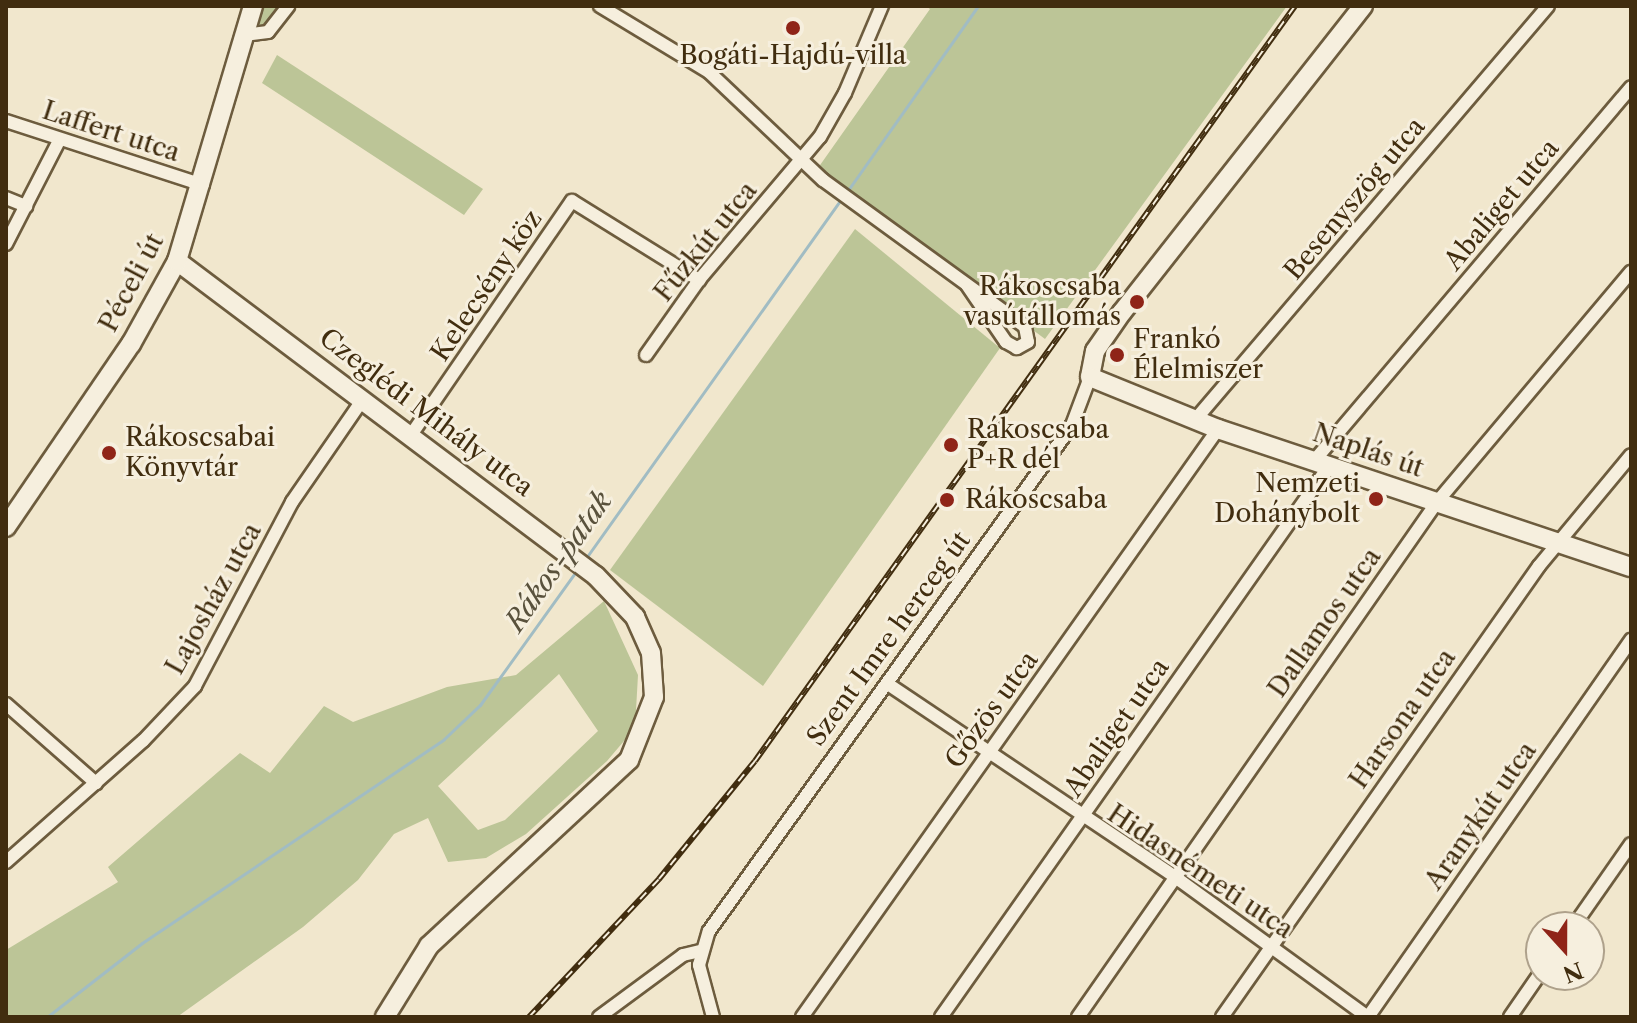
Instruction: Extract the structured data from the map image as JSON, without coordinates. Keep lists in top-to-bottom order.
{
  "streets": {
    "main road": [
      "Péceli út",
      "Czeglédi Mihály utca",
      "Naplás út",
      "Szent Imre herceg út"
    ],
    "street": [
      "Laffert utca",
      "Besenyszög utca",
      "Abaliget utca",
      "Fűzkút utca",
      "Kelecsény köz",
      "Lajosház utca",
      "Dallamos utca",
      "Gőzös utca",
      "Harsona utca",
      "Aranykút utca",
      "Hidasnémeti utca"
    ]
  },
  "crossings": [
    ["Laffert utca", "Péceli út"],
    ["Besenyszög utca", "Naplás út"],
    ["Abaliget utca", "Naplás út"],
    ["Abaliget utca", "Hidasnémeti utca"],
    ["Fűzkút utca", "Kelecsény köz"],
    ["Péceli út", "Czeglédi Mihály utca"],
    ["Kelecsény köz", "Czeglédi Mihály utca"],
    ["Czeglédi Mihály utca", "Lajosház utca"],
    ["Naplás út", "Dallamos utca"],
    ["Naplás út", "Szent Imre herceg út"],
    ["Naplás út", "Gőzös utca"],
    ["Naplás út", "Harsona utca"],
    ["Dallamos utca", "Hidasnémeti utca"],
    ["Szent Imre herceg út", "Hidasnémeti utca"],
    ["Gőzös utca", "Hidasnémeti utca"],
    ["Harsona utca", "Hidasnémeti utca"],
    ["Aranykút utca", "Hidasnémeti utca"]
  ],
  "water": ["Rákos-patak"],
  "places": [
    "Bogáti-Hajdú-villa",
    "Rákoscsaba vasútállomás",
    "Frankó Élelmiszer",
    "Rákoscsaba P+R dél",
    "Rákoscsabai Könyvtár",
    "Nemzeti Dohánybolt",
    "Rákoscsaba"
  ],
  "north": "bottom"
}
